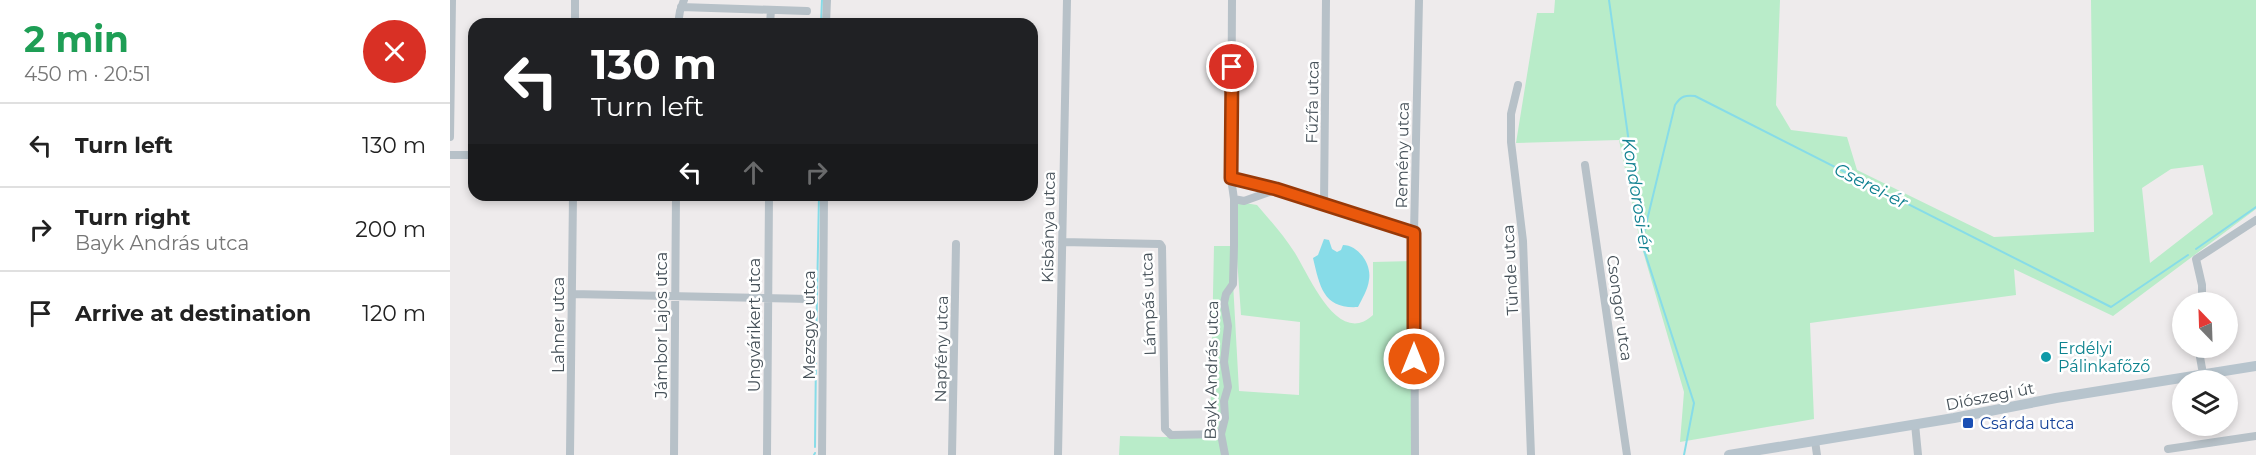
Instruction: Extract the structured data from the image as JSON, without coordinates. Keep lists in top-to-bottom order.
{
  "streets": {
    "main road": ["Diószegi út"],
    "street": [
      "Fűzfa utca",
      "Remény utca",
      "Kisbánya utca",
      "Tünde utca",
      "Lámpás utca",
      "Csongor utca",
      "Lahner utca",
      "Jámbor Lajos utca",
      "Ungvárikert utca",
      "Mezsgye utca",
      "Napfény utca",
      "Bayk András utca"
    ]
  },
  "crossings": [
    ["Kisbánya utca", "Lámpás utca"],
    ["Lámpás utca", "Bayk András utca"]
  ],
  "water": ["Cserei-ér", "Kondorosi-ér"],
  "places": {
    "other": ["Erdélyi Pálinkafőző"],
    "transit": ["Csárda utca"]
  },
  "north": "top left",
  "page": {
    "heading": ["2 min", "450 m · 20:51"],
    "turn": ["130 m", "Turn left"],
    "list": [
      {
        "name": "Turn left",
        "value": "130 m"
      },
      {
        "name": "Turn right",
        "note": "Bayk András utca",
        "value": "200 m"
      },
      {
        "name": "Arrive at destination",
        "value": "120 m"
      }
    ]
  }
}
